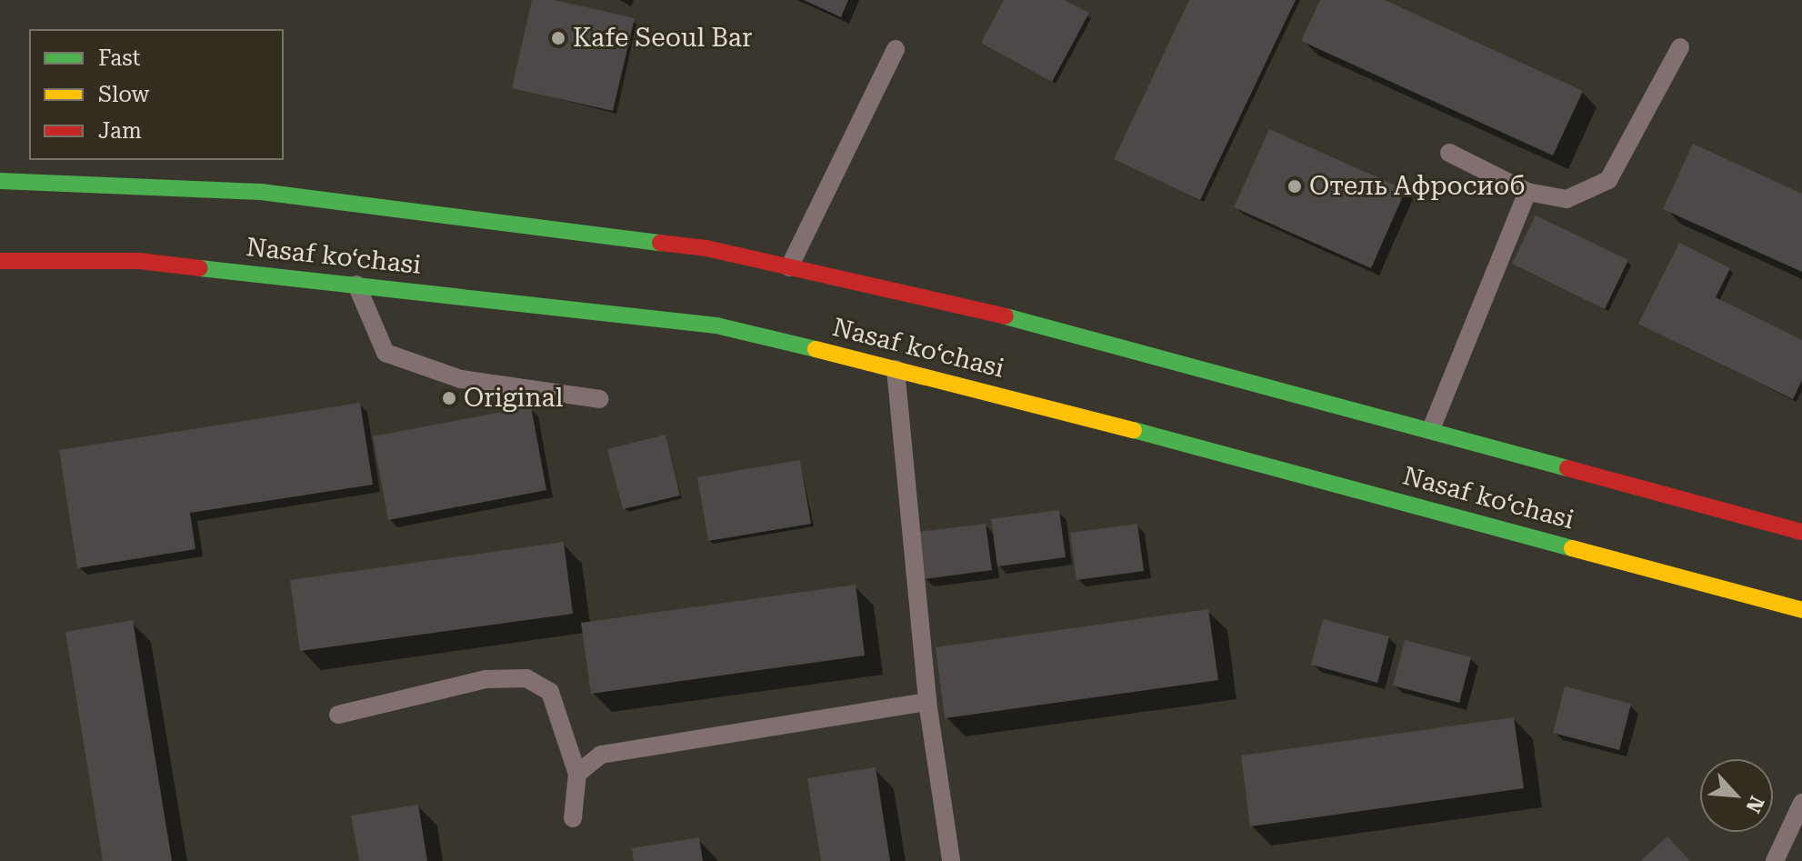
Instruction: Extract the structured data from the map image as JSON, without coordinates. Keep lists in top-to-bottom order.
{
  "streets": {
    "main road": ["Nasaf ko‘chasi"]
  },
  "places": ["Kafe Seoul Bar", "Отель Афросиоб", "Original"],
  "legend": ["Fast", "Slow", "Jam"],
  "north": "bottom right"
}
